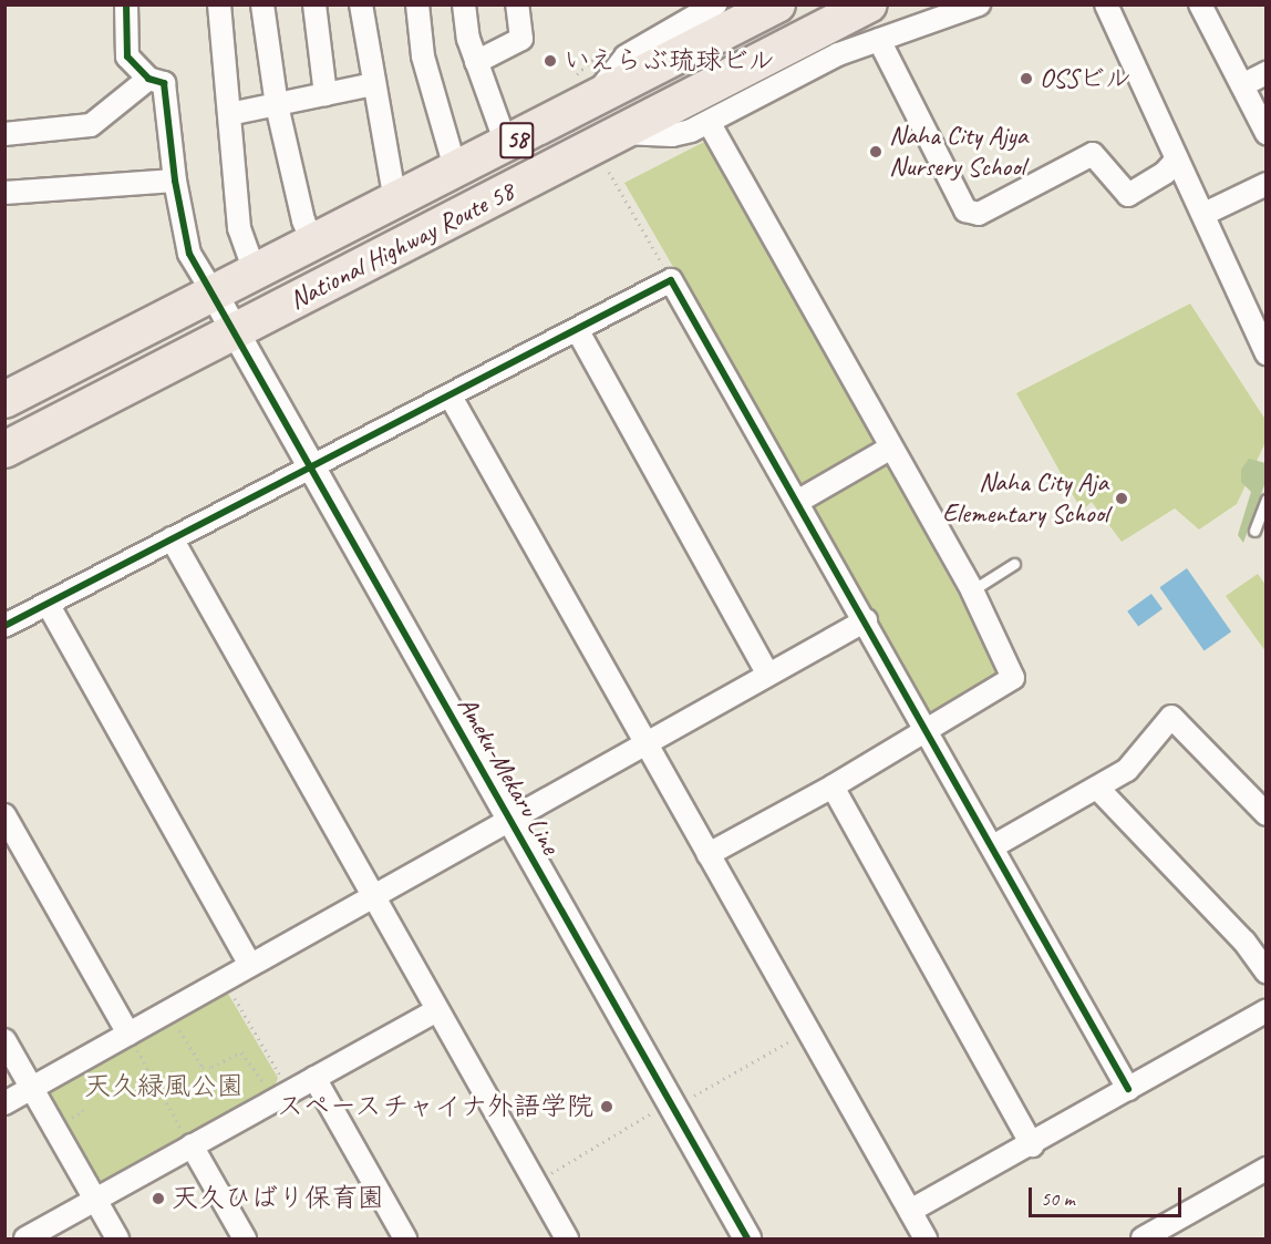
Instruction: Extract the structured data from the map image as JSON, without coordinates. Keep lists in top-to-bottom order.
{
  "streets": {
    "highway": ["58", "National Highway Route 58"],
    "street": ["Ameku-Mekaru Line"]
  },
  "crossings": [
    ["58", "National Highway Route 58"],
    ["National Highway Route 58", "Ameku-Mekaru Line"]
  ],
  "parks": ["天久緑風公園"],
  "places": [
    "いえらぶ琉球ビル",
    "OSSビル",
    "Naha City Ajya Nursery School",
    "Naha City Aja Elementary School",
    "スペースチャイナ外語学院",
    "天久ひばり保育園"
  ],
  "scale_bar": "50 m"
}
